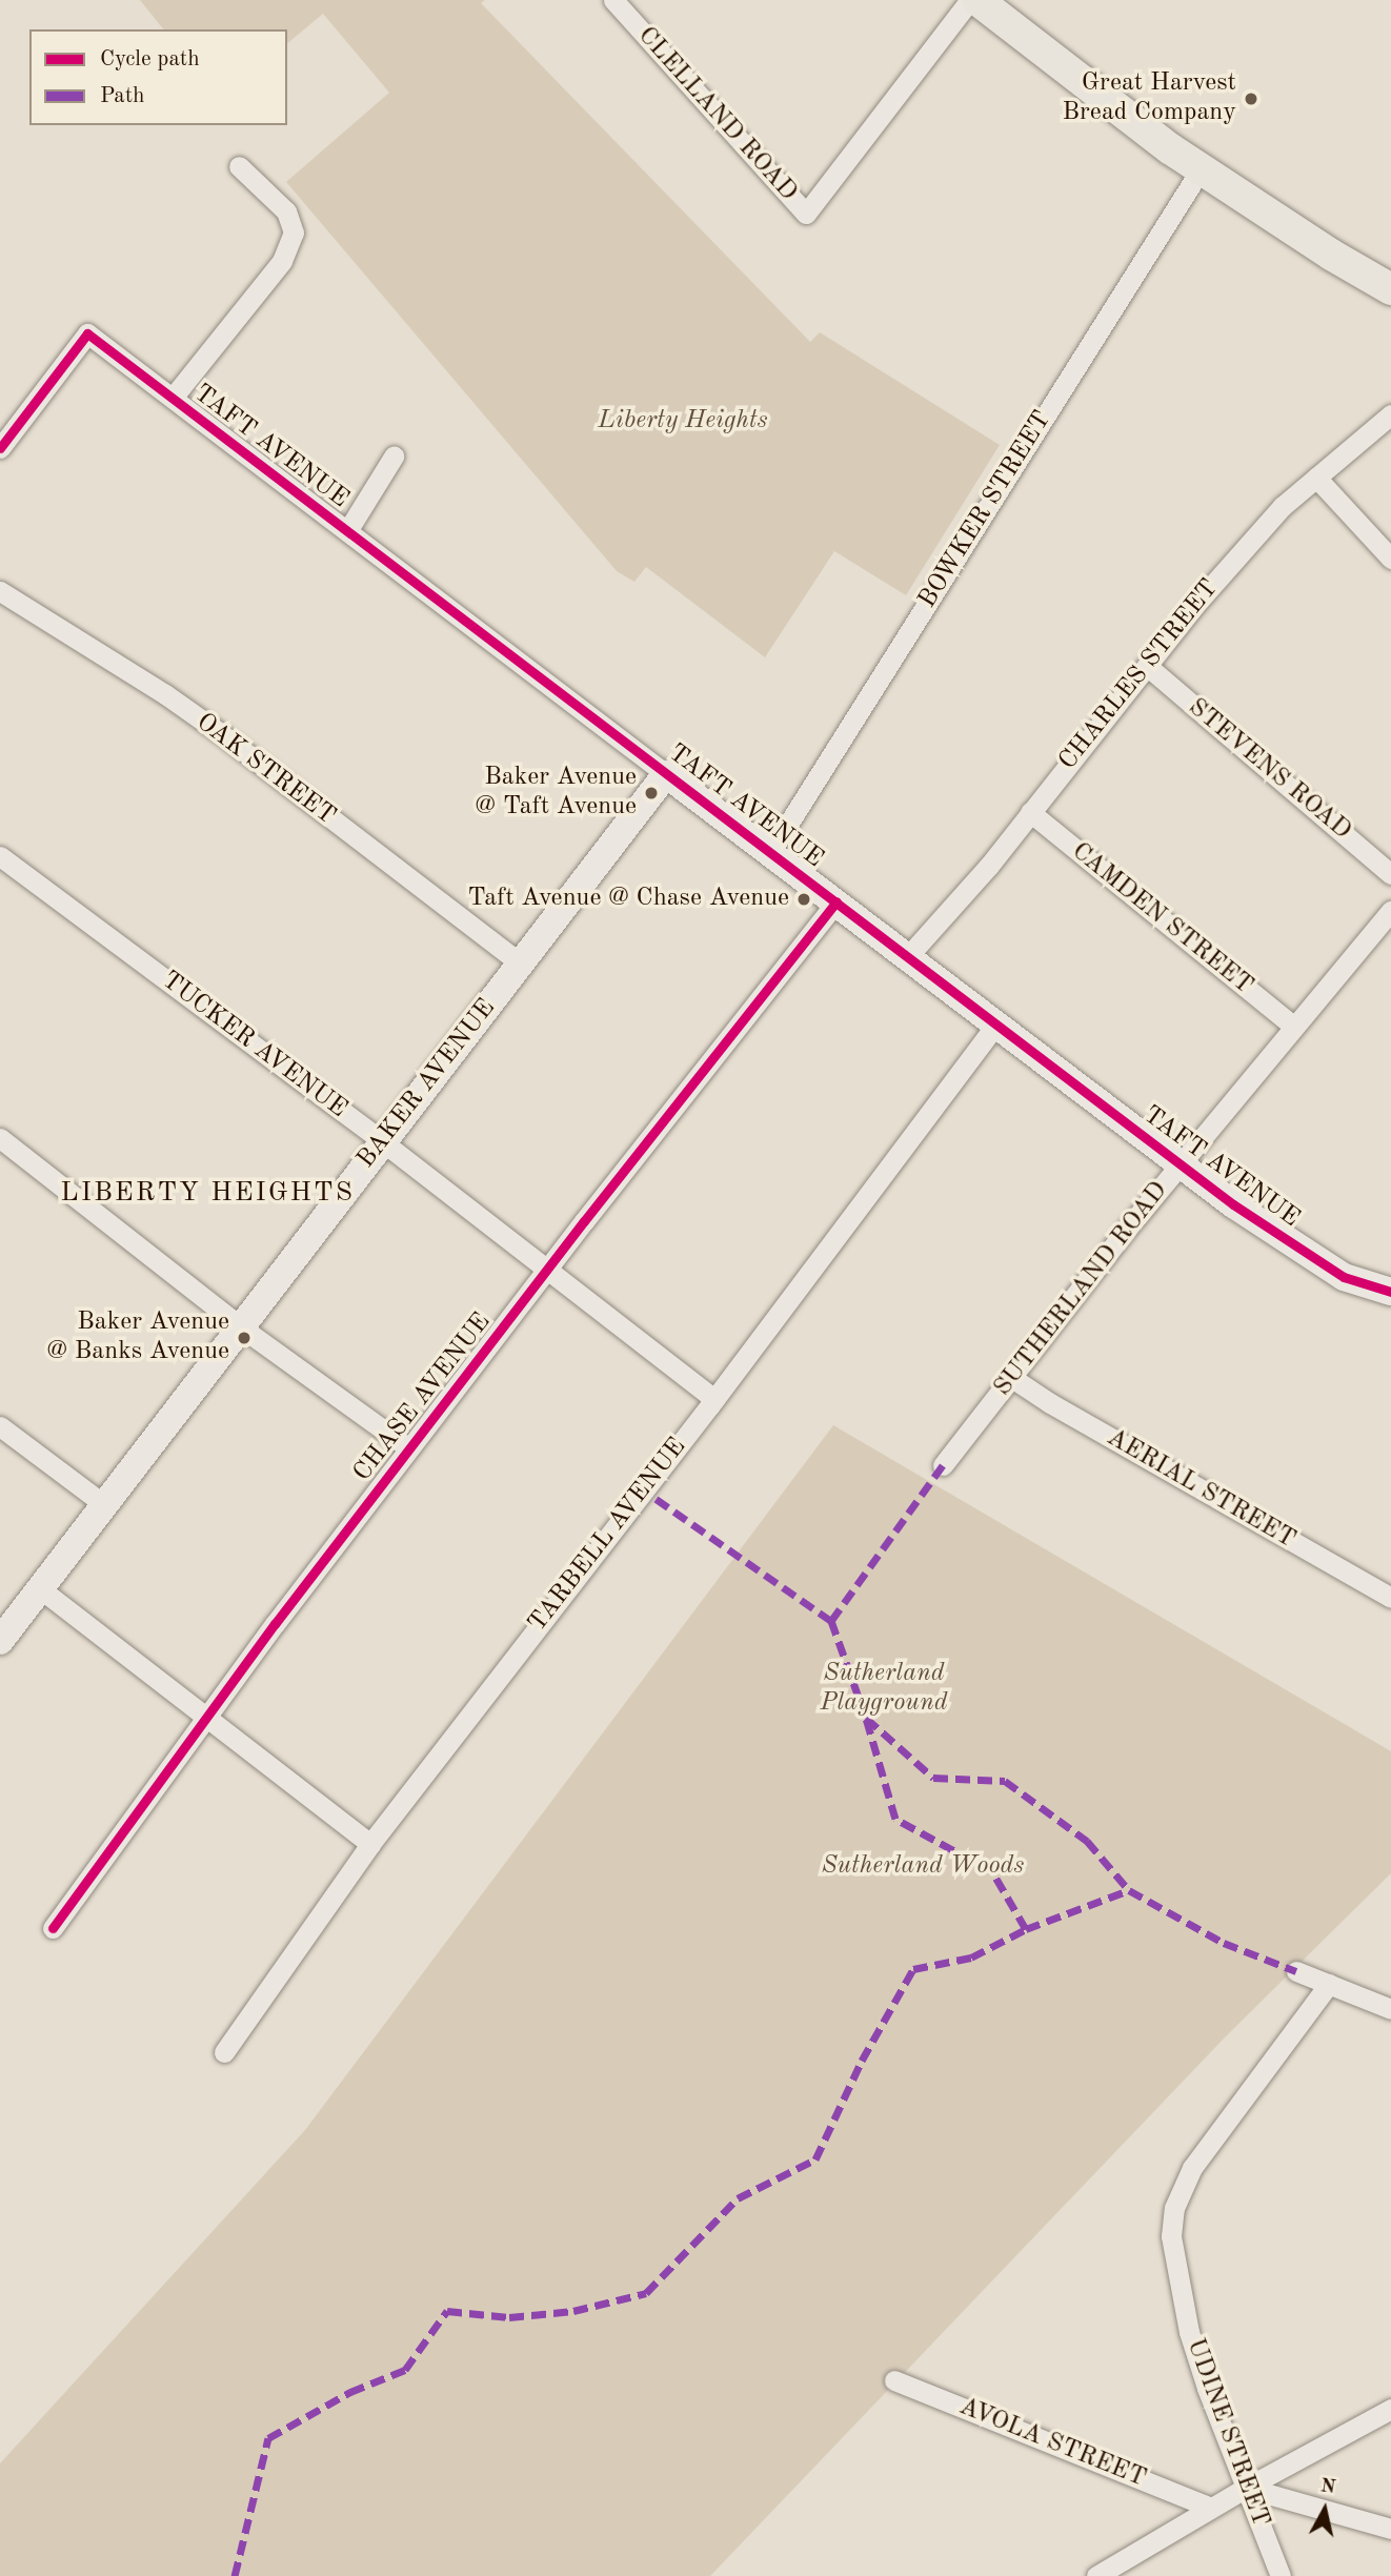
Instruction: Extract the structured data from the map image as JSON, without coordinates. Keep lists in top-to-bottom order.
{
  "streets": {
    "street": [
      "CLELLAND ROAD",
      "TAFT AVENUE",
      "BOWKER STREET",
      "CHARLES STREET",
      "OAK STREET",
      "STEVENS ROAD",
      "CAMDEN STREET",
      "TUCKER AVENUE",
      "BAKER AVENUE",
      "SUTHERLAND ROAD",
      "CHASE AVENUE",
      "AERIAL STREET",
      "TARBELL AVENUE",
      "UDINE STREET",
      "AVOLA STREET"
    ]
  },
  "crossings": [
    ["TAFT AVENUE", "BOWKER STREET"],
    ["TAFT AVENUE", "CHARLES STREET"],
    ["TAFT AVENUE", "BAKER AVENUE"],
    ["TAFT AVENUE", "SUTHERLAND ROAD"],
    ["TAFT AVENUE", "CHASE AVENUE"],
    ["TAFT AVENUE", "TARBELL AVENUE"],
    ["CHARLES STREET", "STEVENS ROAD"],
    ["CHARLES STREET", "CAMDEN STREET"],
    ["OAK STREET", "BAKER AVENUE"],
    ["CAMDEN STREET", "SUTHERLAND ROAD"],
    ["TUCKER AVENUE", "BAKER AVENUE"],
    ["TUCKER AVENUE", "CHASE AVENUE"],
    ["TUCKER AVENUE", "TARBELL AVENUE"],
    ["SUTHERLAND ROAD", "AERIAL STREET"]
  ],
  "districts": ["LIBERTY HEIGHTS"],
  "parks": ["Liberty Heights", "Sutherland Playground", "Sutherland Woods"],
  "places": [
    "Great Harvest Bread Company",
    "Baker Avenue @ Taft Avenue",
    "Taft Avenue @ Chase Avenue",
    "Baker Avenue @ Banks Avenue"
  ],
  "legend": ["Cycle path", "Path"],
  "north": "top"
}
